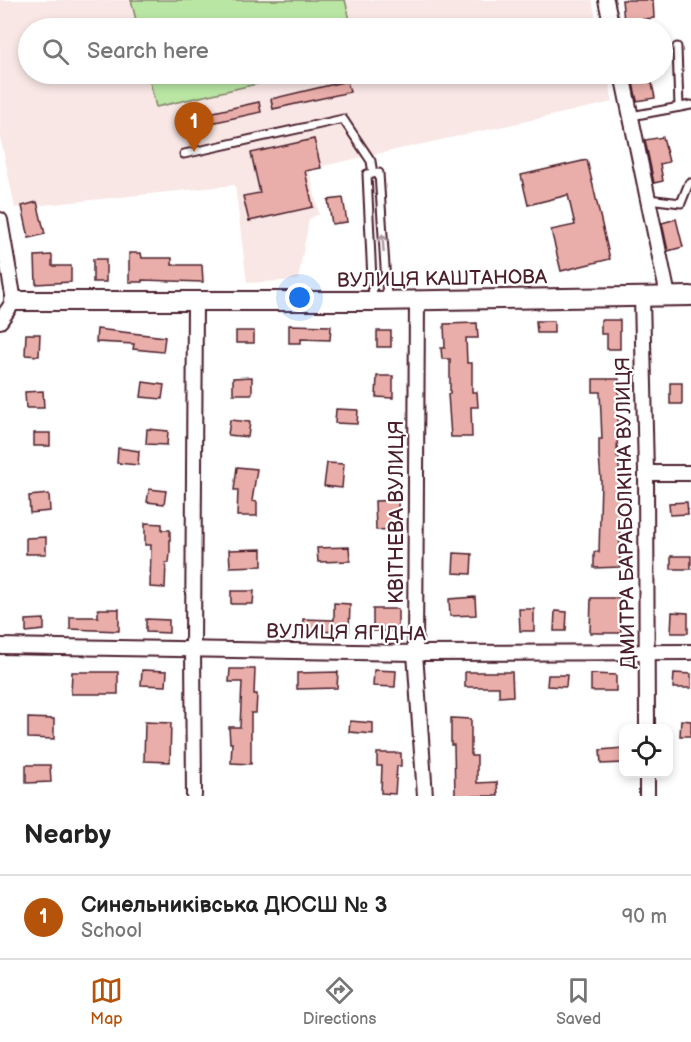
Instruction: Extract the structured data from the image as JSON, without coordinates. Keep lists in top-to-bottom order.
{
  "streets": {
    "street": [
      "ВУЛИЦЯ КАШТАНОВА",
      "КВІТНЕВА ВУЛИЦЯ",
      "ДМИТРА БАРАБОЛКІНА ВУЛИЦЯ",
      "ВУЛИЦЯ ЯГІДНА"
    ]
  },
  "crossings": [
    ["ВУЛИЦЯ КАШТАНОВА", "КВІТНЕВА ВУЛИЦЯ"],
    ["ВУЛИЦЯ КАШТАНОВА", "ДМИТРА БАРАБОЛКІНА ВУЛИЦЯ"],
    ["КВІТНЕВА ВУЛИЦЯ", "ВУЛИЦЯ ЯГІДНА"],
    ["ДМИТРА БАРАБОЛКІНА ВУЛИЦЯ", "ВУЛИЦЯ ЯГІДНА"]
  ],
  "page": {
    "search": "Search here",
    "pins": "1",
    "heading": "Nearby",
    "list": [
      {
        "mark": "1",
        "name": "Синельниківська ДЮСШ № 3",
        "note": "School",
        "value": "90 m"
      }
    ],
    "nav": ["Map", "Directions", "Saved"]
  }
}
